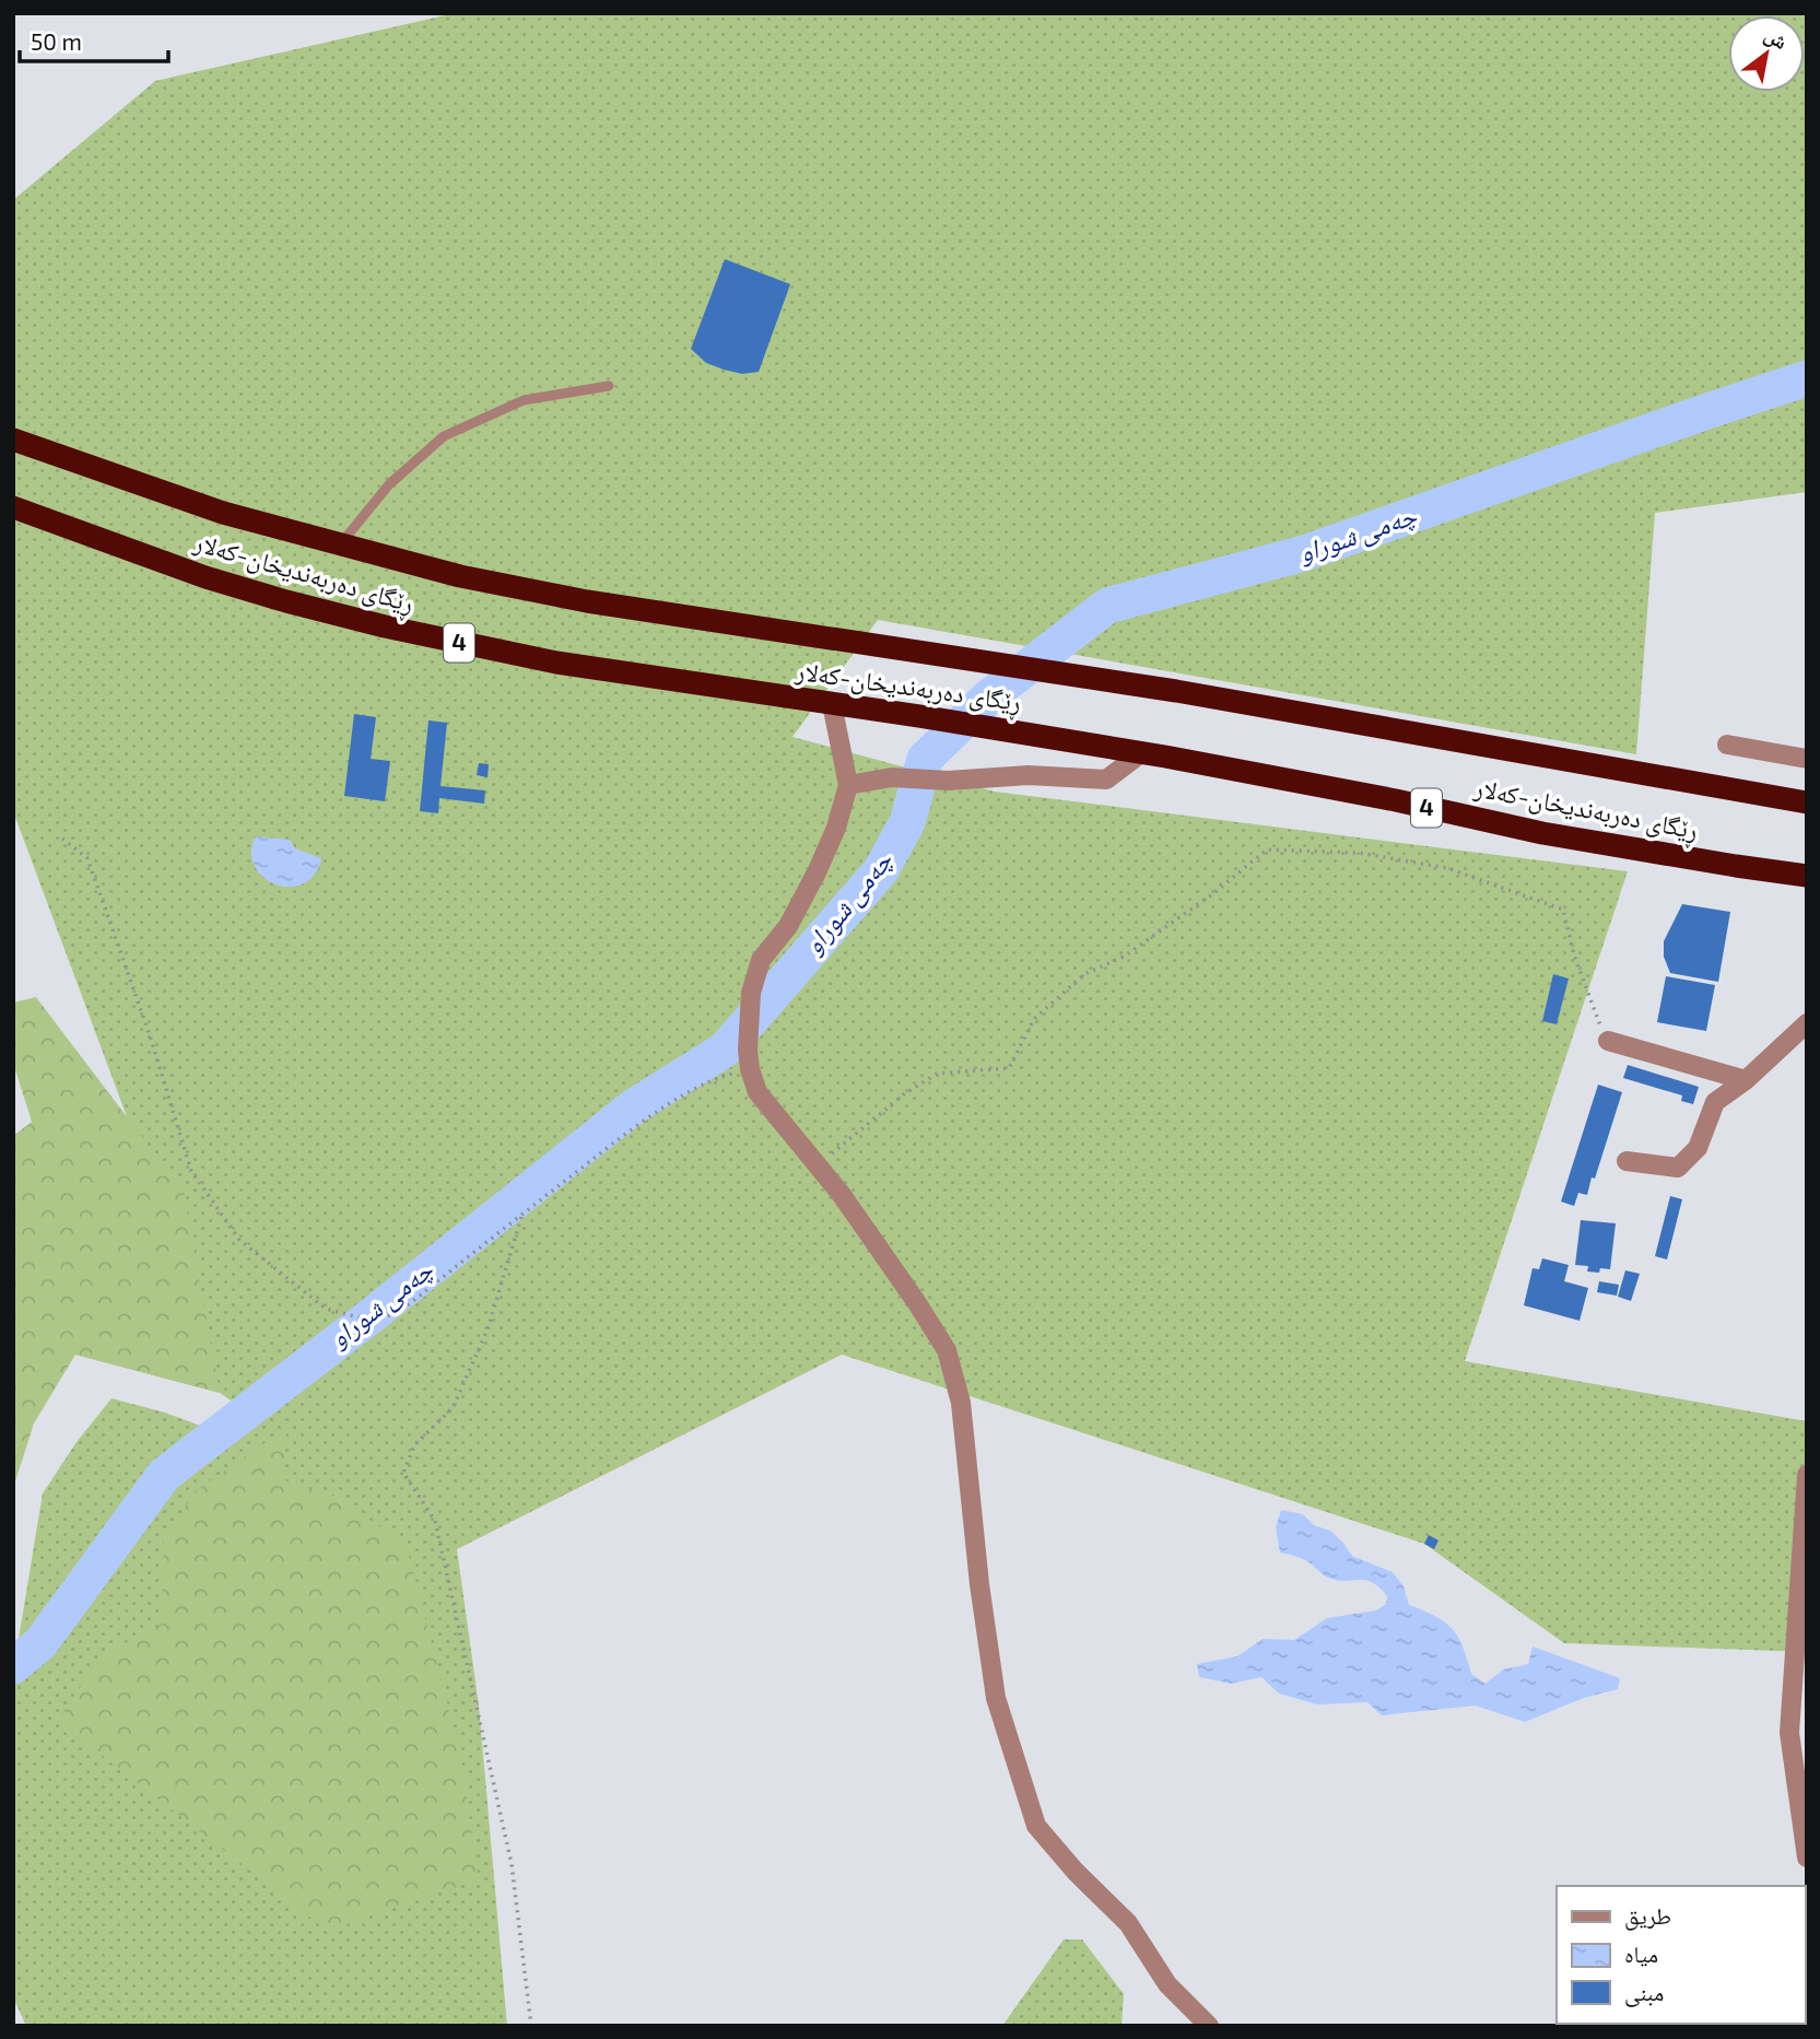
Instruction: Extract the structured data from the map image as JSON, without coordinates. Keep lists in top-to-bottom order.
{
  "streets": {
    "highway": ["ڕێگای دەربەندیخان-کەلار", "4"]
  },
  "water": ["چەمی شوراو"],
  "legend": ["طريق", "مياه", "مبنى"],
  "scale_bar": "50 m",
  "north": "top right"
}
